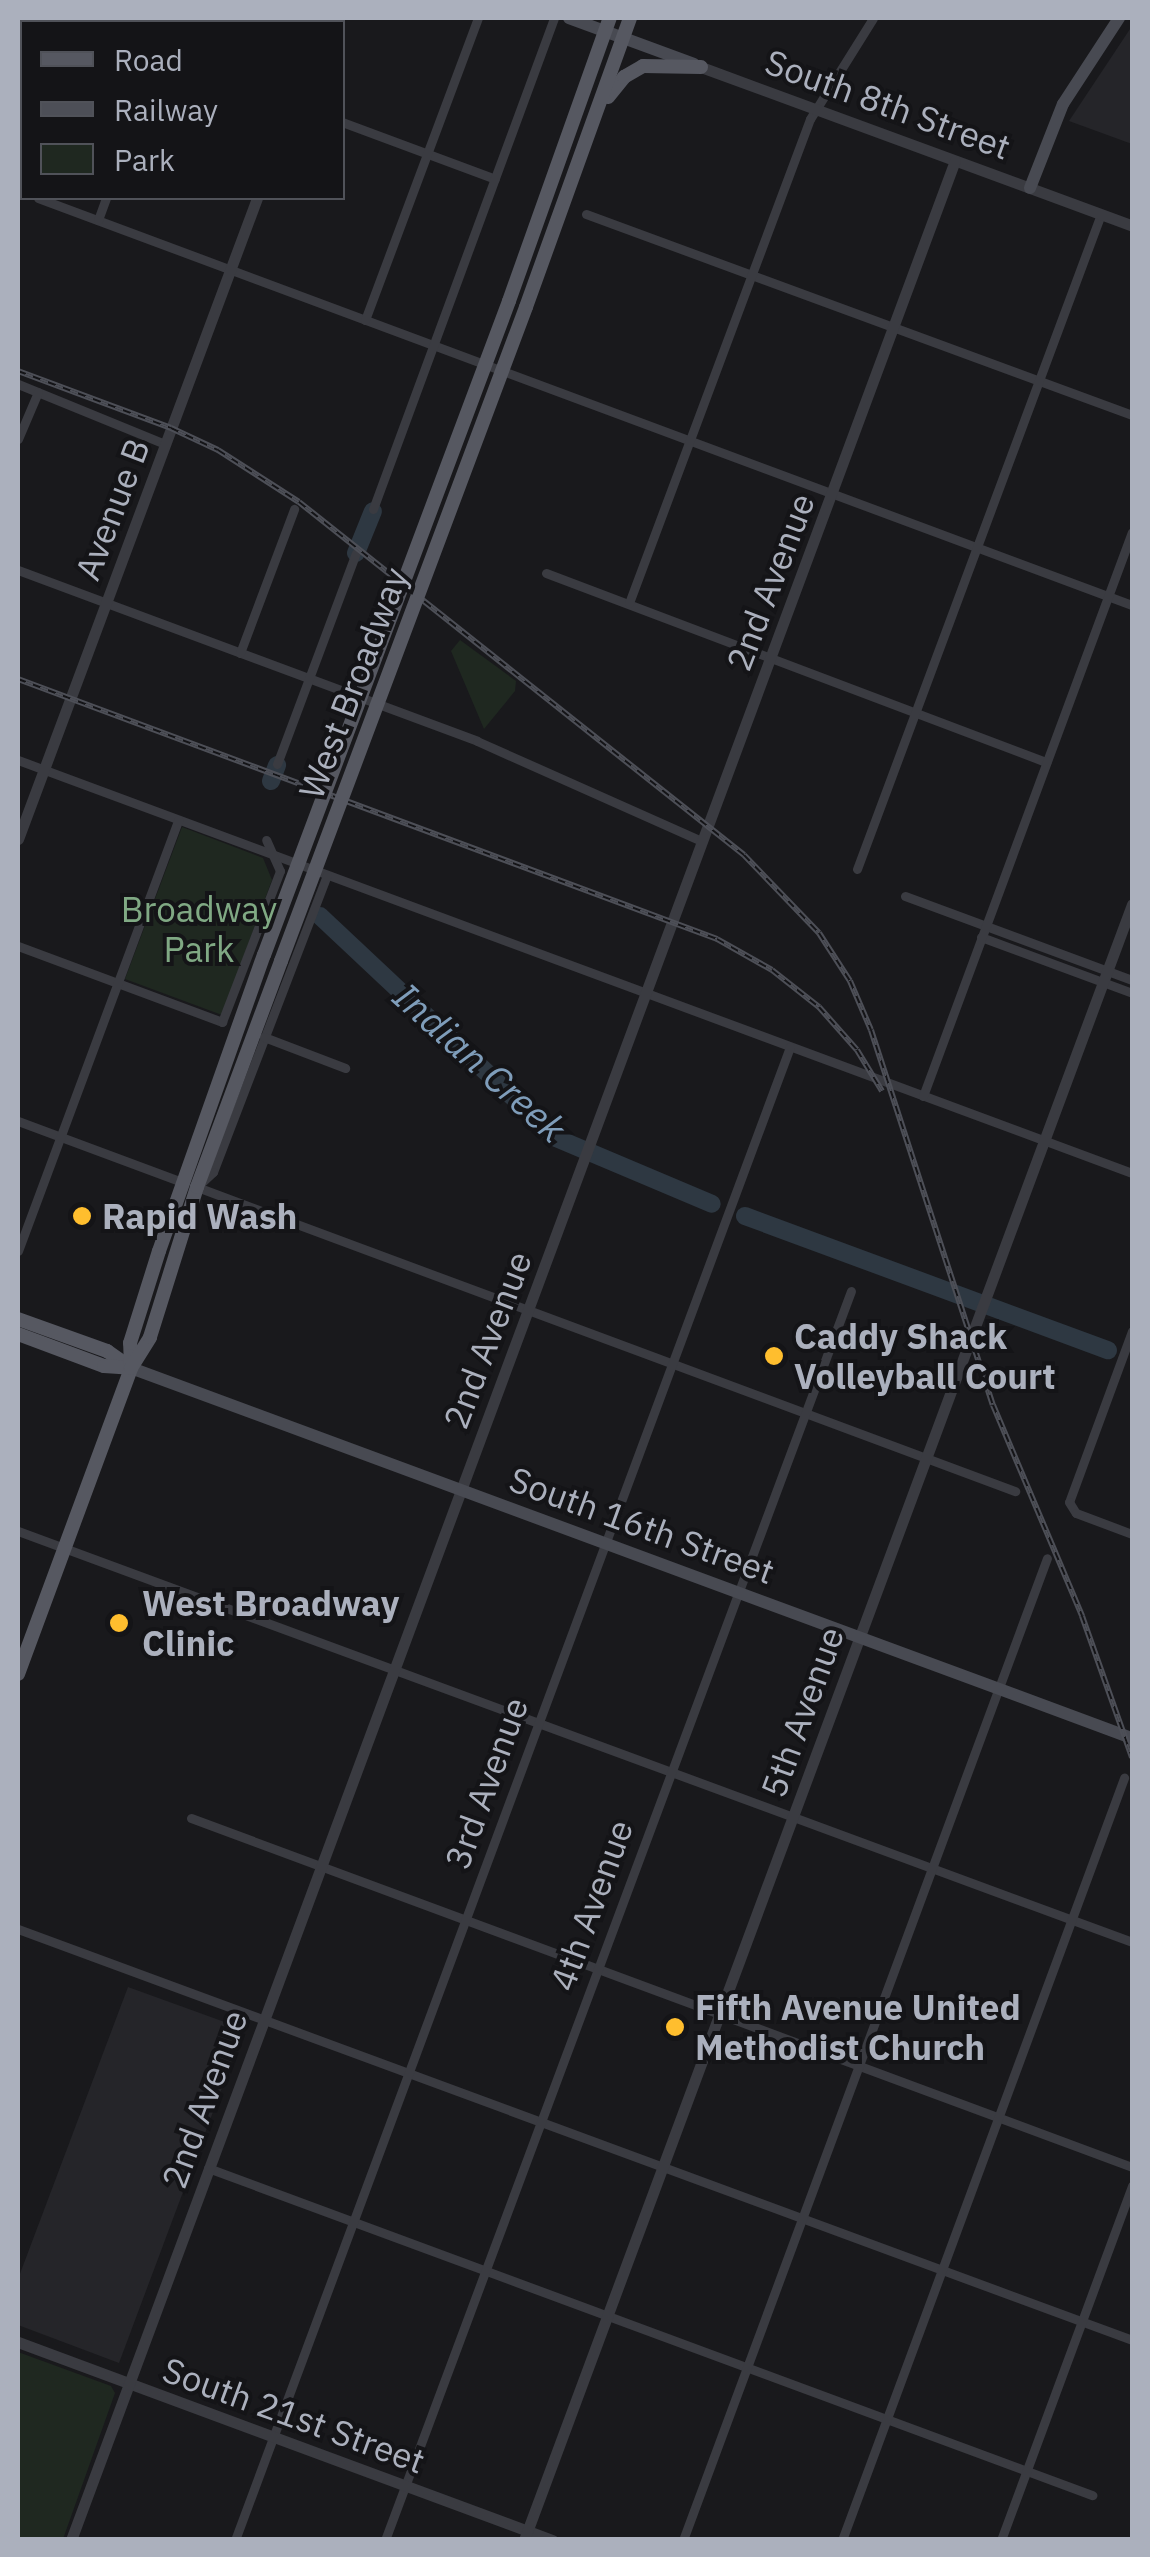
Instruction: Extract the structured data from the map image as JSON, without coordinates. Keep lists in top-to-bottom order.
{
  "streets": {
    "main road": ["South 8th Street", "West Broadway", "South 16th Street"],
    "street": [
      "Avenue B",
      "2nd Avenue",
      "5th Avenue",
      "3rd Avenue",
      "4th Avenue",
      "South 21st Street"
    ]
  },
  "crossings": [
    ["South 8th Street", "2nd Avenue"],
    ["South 8th Street", "West Broadway"],
    ["2nd Avenue", "South 16th Street"],
    ["2nd Avenue", "South 21st Street"],
    ["West Broadway", "South 16th Street"],
    ["South 16th Street", "5th Avenue"],
    ["South 16th Street", "3rd Avenue"],
    ["South 16th Street", "4th Avenue"],
    ["5th Avenue", "South 21st Street"],
    ["3rd Avenue", "South 21st Street"],
    ["4th Avenue", "South 21st Street"]
  ],
  "water": ["Indian Creek"],
  "parks": ["Broadway Park"],
  "places": [
    "Rapid Wash",
    "Caddy Shack Volleyball Court",
    "West Broadway Clinic",
    "Fifth Avenue United Methodist Church"
  ],
  "legend": ["Road", "Railway", "Park"]
}
